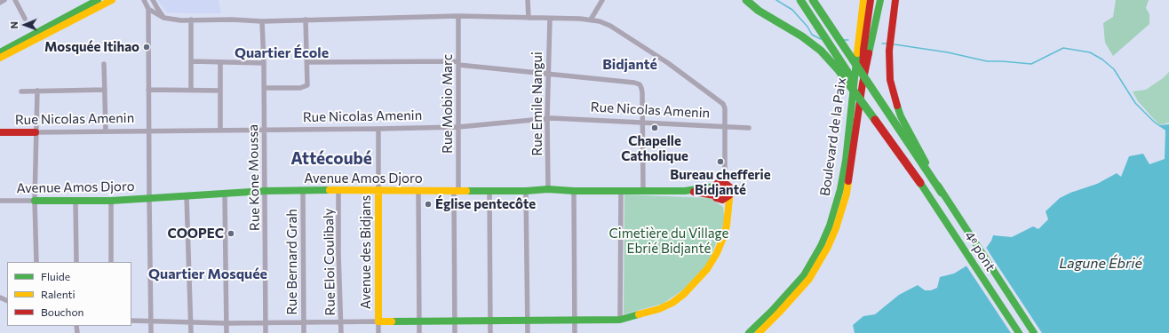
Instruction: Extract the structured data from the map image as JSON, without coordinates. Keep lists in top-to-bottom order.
{
  "streets": {
    "main road": [
      "Rue Nicolas Amenin",
      "Boulevard de la Paix",
      "Avenue Amos Djoro",
      "4ᵉ pont",
      "Avenue des Bidjans"
    ],
    "street": [
      "Rue Mobio Marc",
      "Rue Emile Nangui",
      "Rue Kone Moussa",
      "Rue Bernard Grah",
      "Rue Eloi Coulibaly"
    ]
  },
  "crossings": [
    ["Rue Mobio Marc", "Rue Nicolas Amenin"],
    ["Rue Mobio Marc", "Avenue Amos Djoro"],
    ["Rue Emile Nangui", "Rue Nicolas Amenin"],
    ["Rue Emile Nangui", "Avenue Amos Djoro"],
    ["Rue Nicolas Amenin", "Rue Kone Moussa"],
    ["Rue Nicolas Amenin", "Avenue des Bidjans"],
    ["Rue Kone Moussa", "Avenue Amos Djoro"],
    ["Avenue Amos Djoro", "Avenue des Bidjans"],
    ["Avenue Amos Djoro", "Rue Bernard Grah"],
    ["Avenue Amos Djoro", "Rue Eloi Coulibaly"]
  ],
  "districts": [
    "Quartier École",
    "Bidjanté",
    "Attécoubé",
    "Quartier Mosquée"
  ],
  "water": ["Lagune Ébrié"],
  "parks": ["Cimetière du Village Ebrié Bidjanté"],
  "places": [
    "Mosquée Itihao",
    "Chapelle Catholique",
    "Bureau chefferie Bidjanté",
    "Église pentecôte",
    "COOPEC"
  ],
  "legend": ["Fluide", "Ralenti", "Bouchon"],
  "north": "left"
}
